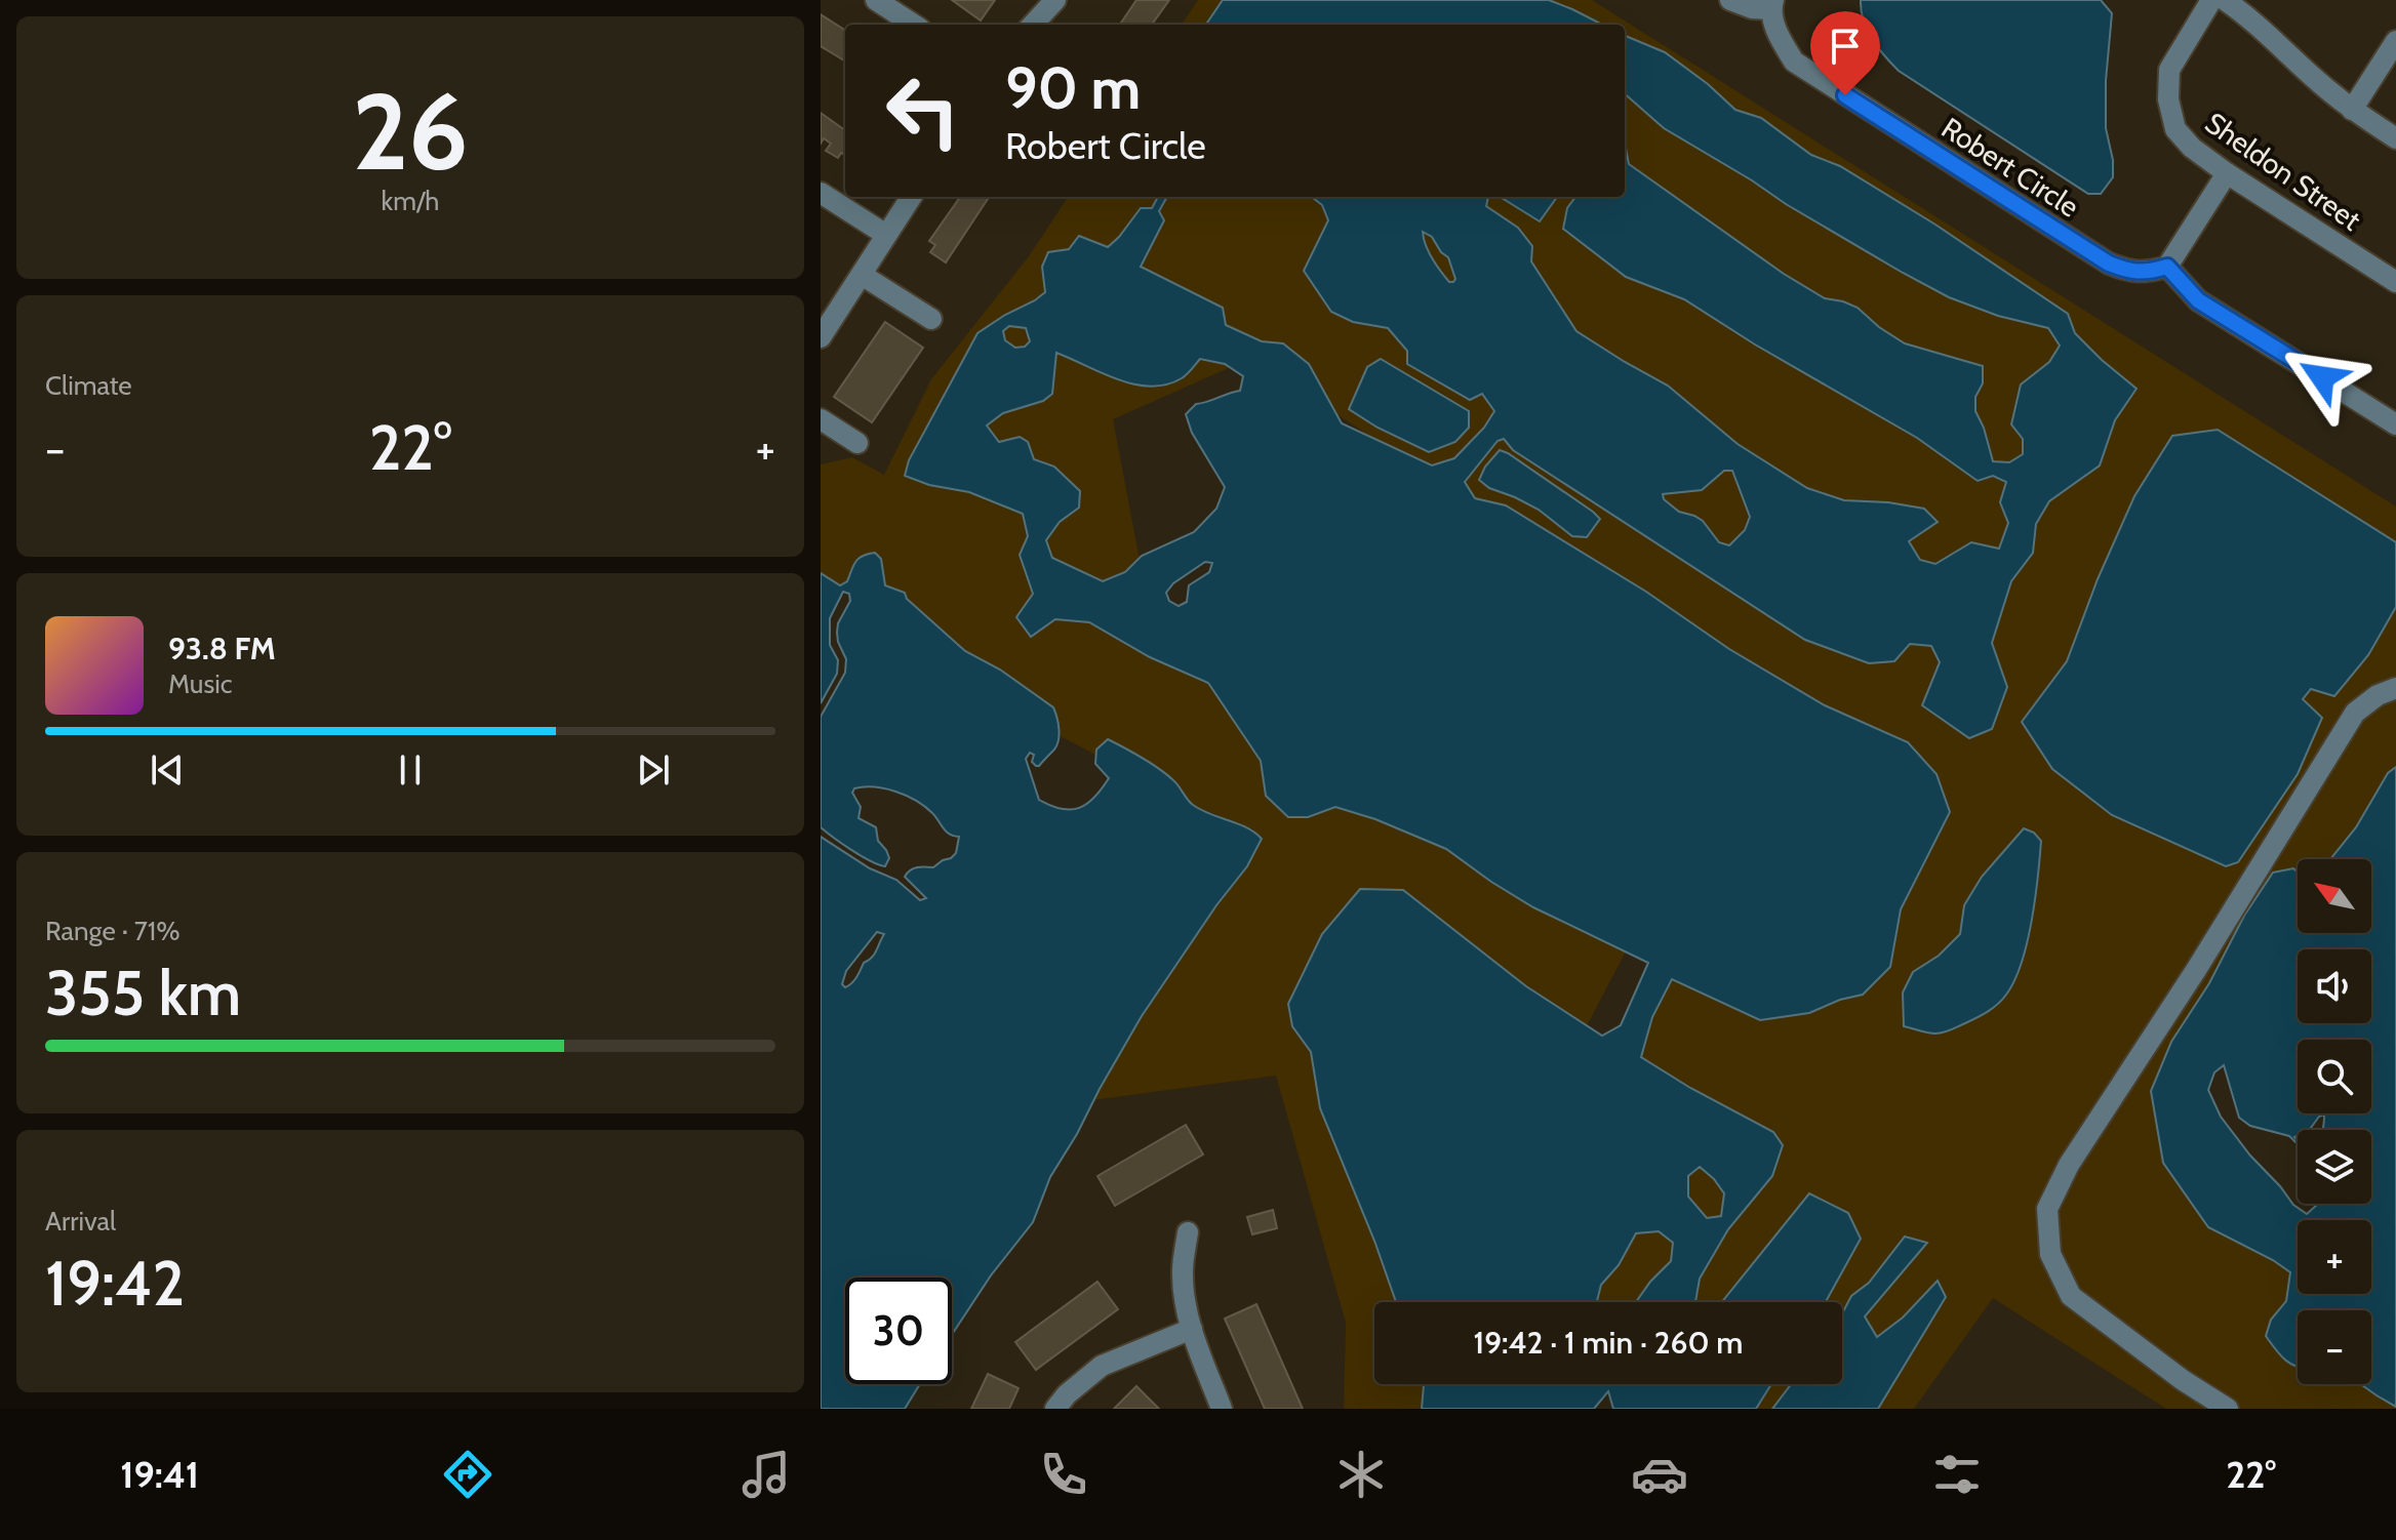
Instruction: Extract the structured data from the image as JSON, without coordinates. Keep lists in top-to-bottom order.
{
  "streets": {
    "street": ["Robert Circle", "Sheldon Street"]
  },
  "north": "top left",
  "page": {
    "tile": [
      ["26", "km/h"],
      "Climate",
      ["Range · 71%", "355 km"],
      ["Arrival", "19:42"]
    ],
    "turn": ["90 m", "Robert Circle"],
    "heat": ["−", "22°", "+"],
    "song": ["93.8 FM", "Music"],
    "map_buttons": ["+", "−"],
    "limit": "30",
    "trip": "19:42 · 1 min · 260 m",
    "tabs": ["19:41", "22°"]
  }
}
